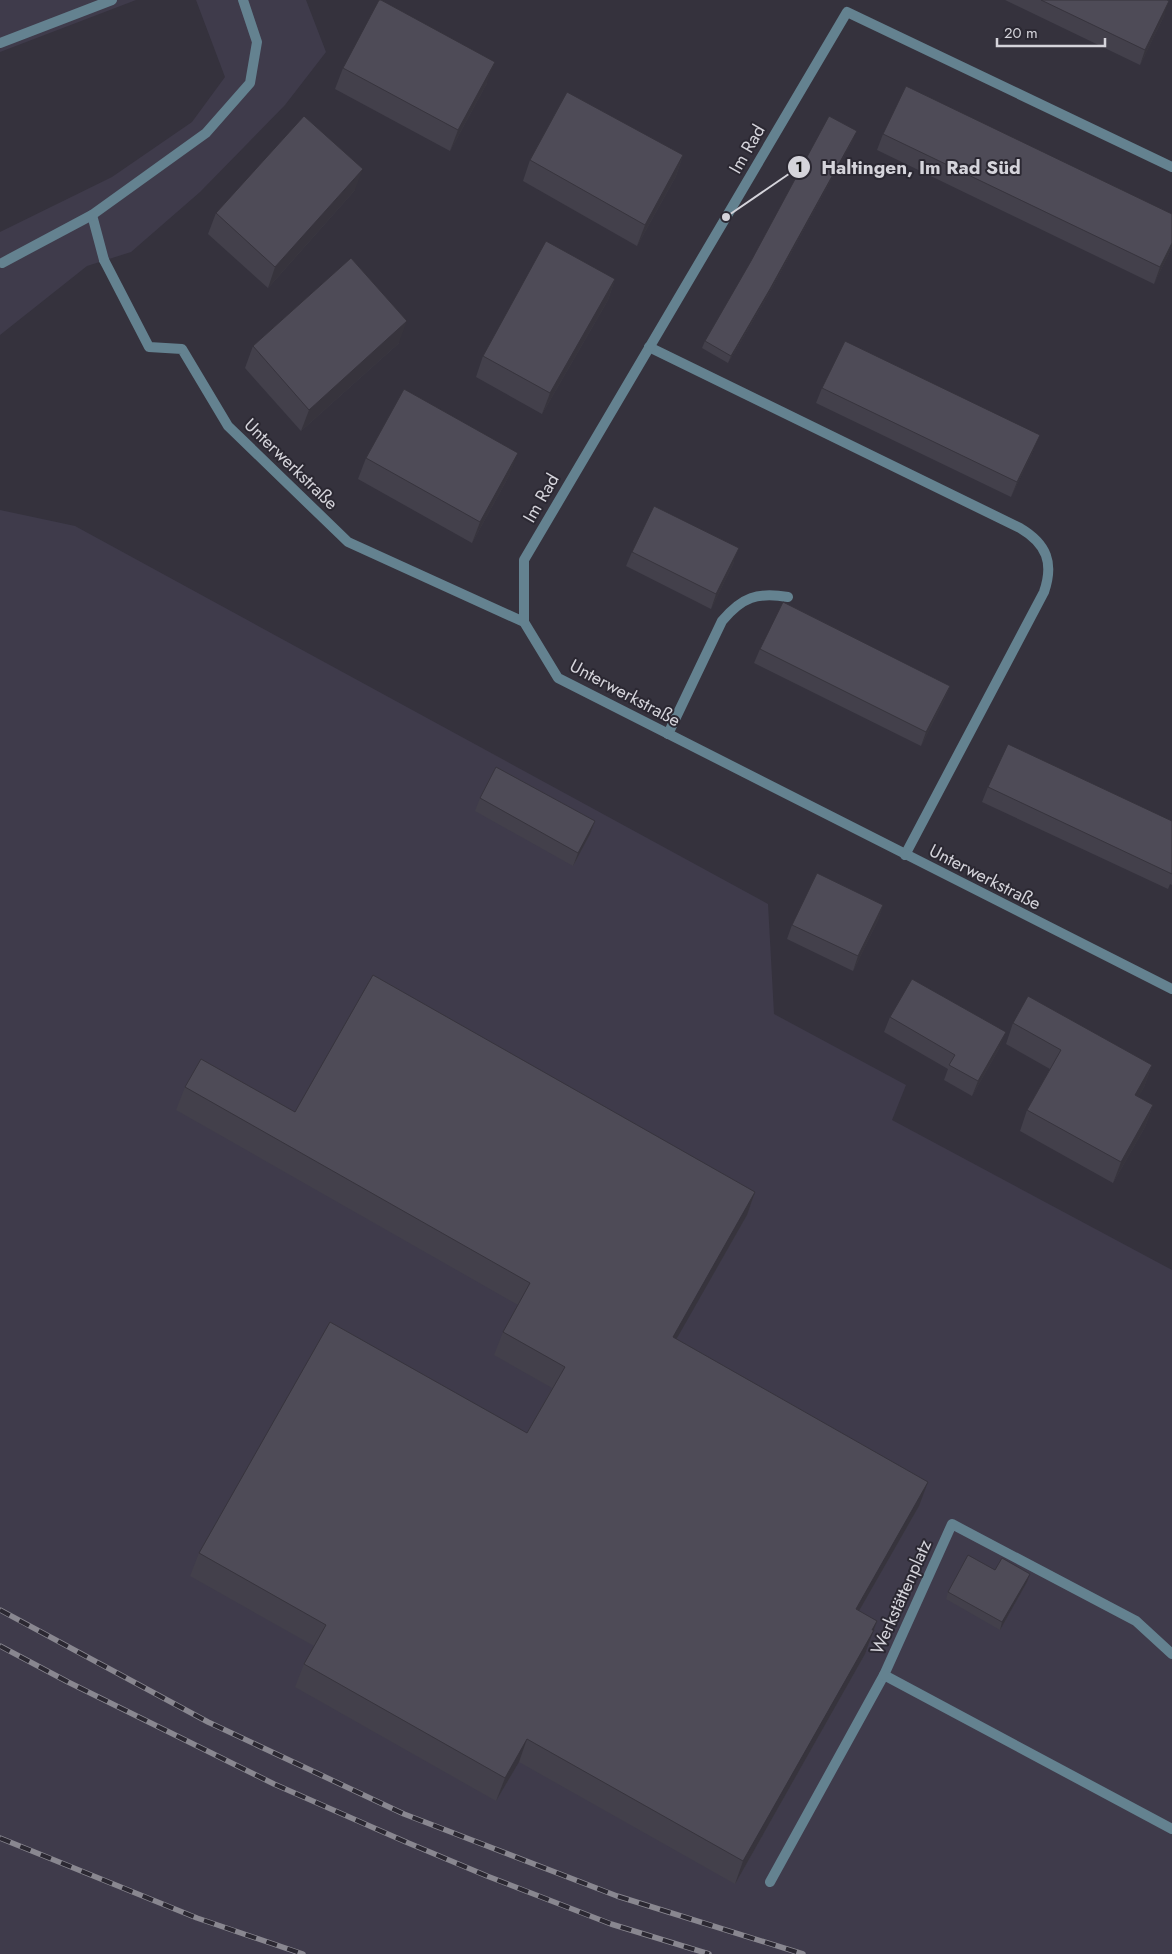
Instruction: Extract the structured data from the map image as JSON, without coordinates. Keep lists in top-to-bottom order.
{
  "streets": {
    "street": ["Im Rad", "Unterwerkstraße", "Werkstättenplatz"]
  },
  "crossings": [
    ["Im Rad", "Unterwerkstraße"]
  ],
  "places": ["Haltingen, Im Rad Süd"],
  "scale_bar": "20 m"
}
